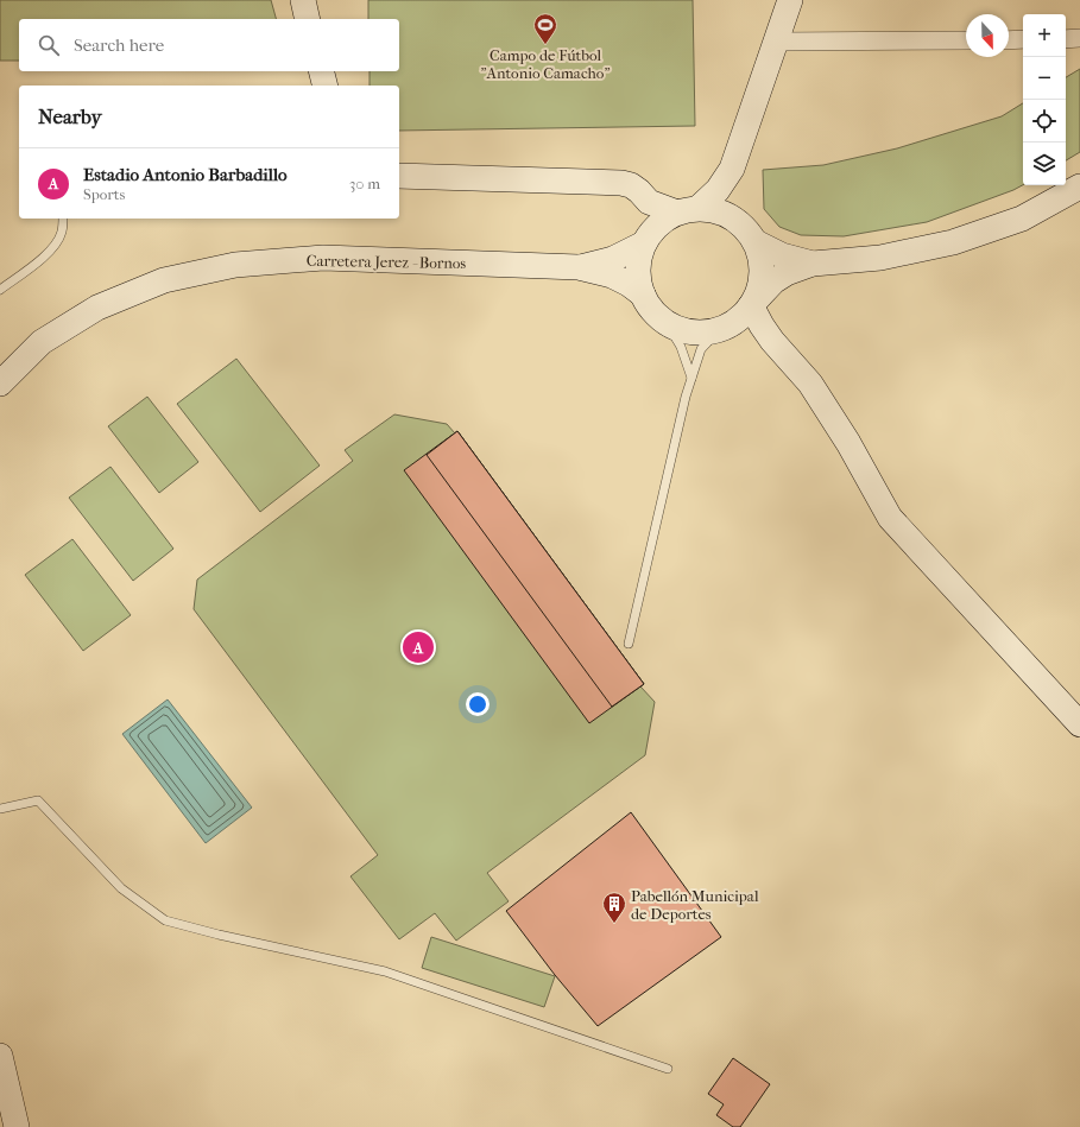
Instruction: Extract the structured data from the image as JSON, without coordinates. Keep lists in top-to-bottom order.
{
  "streets": {
    "street": ["Carretera Jerez - Bornos"]
  },
  "places": {
    "sports": ["Campo de Fútbol \"Antonio Camacho\""],
    "building": ["Pabellón Municipal de Deportes"]
  },
  "north": "bottom",
  "page": {
    "map_buttons": ["+", "−"],
    "search": "Search here",
    "heading": "Nearby",
    "list": [
      {
        "mark": "A",
        "name": "Estadio Antonio Barbadillo",
        "note": "Sports",
        "value": "30 m"
      }
    ],
    "pins": "A"
  }
}
